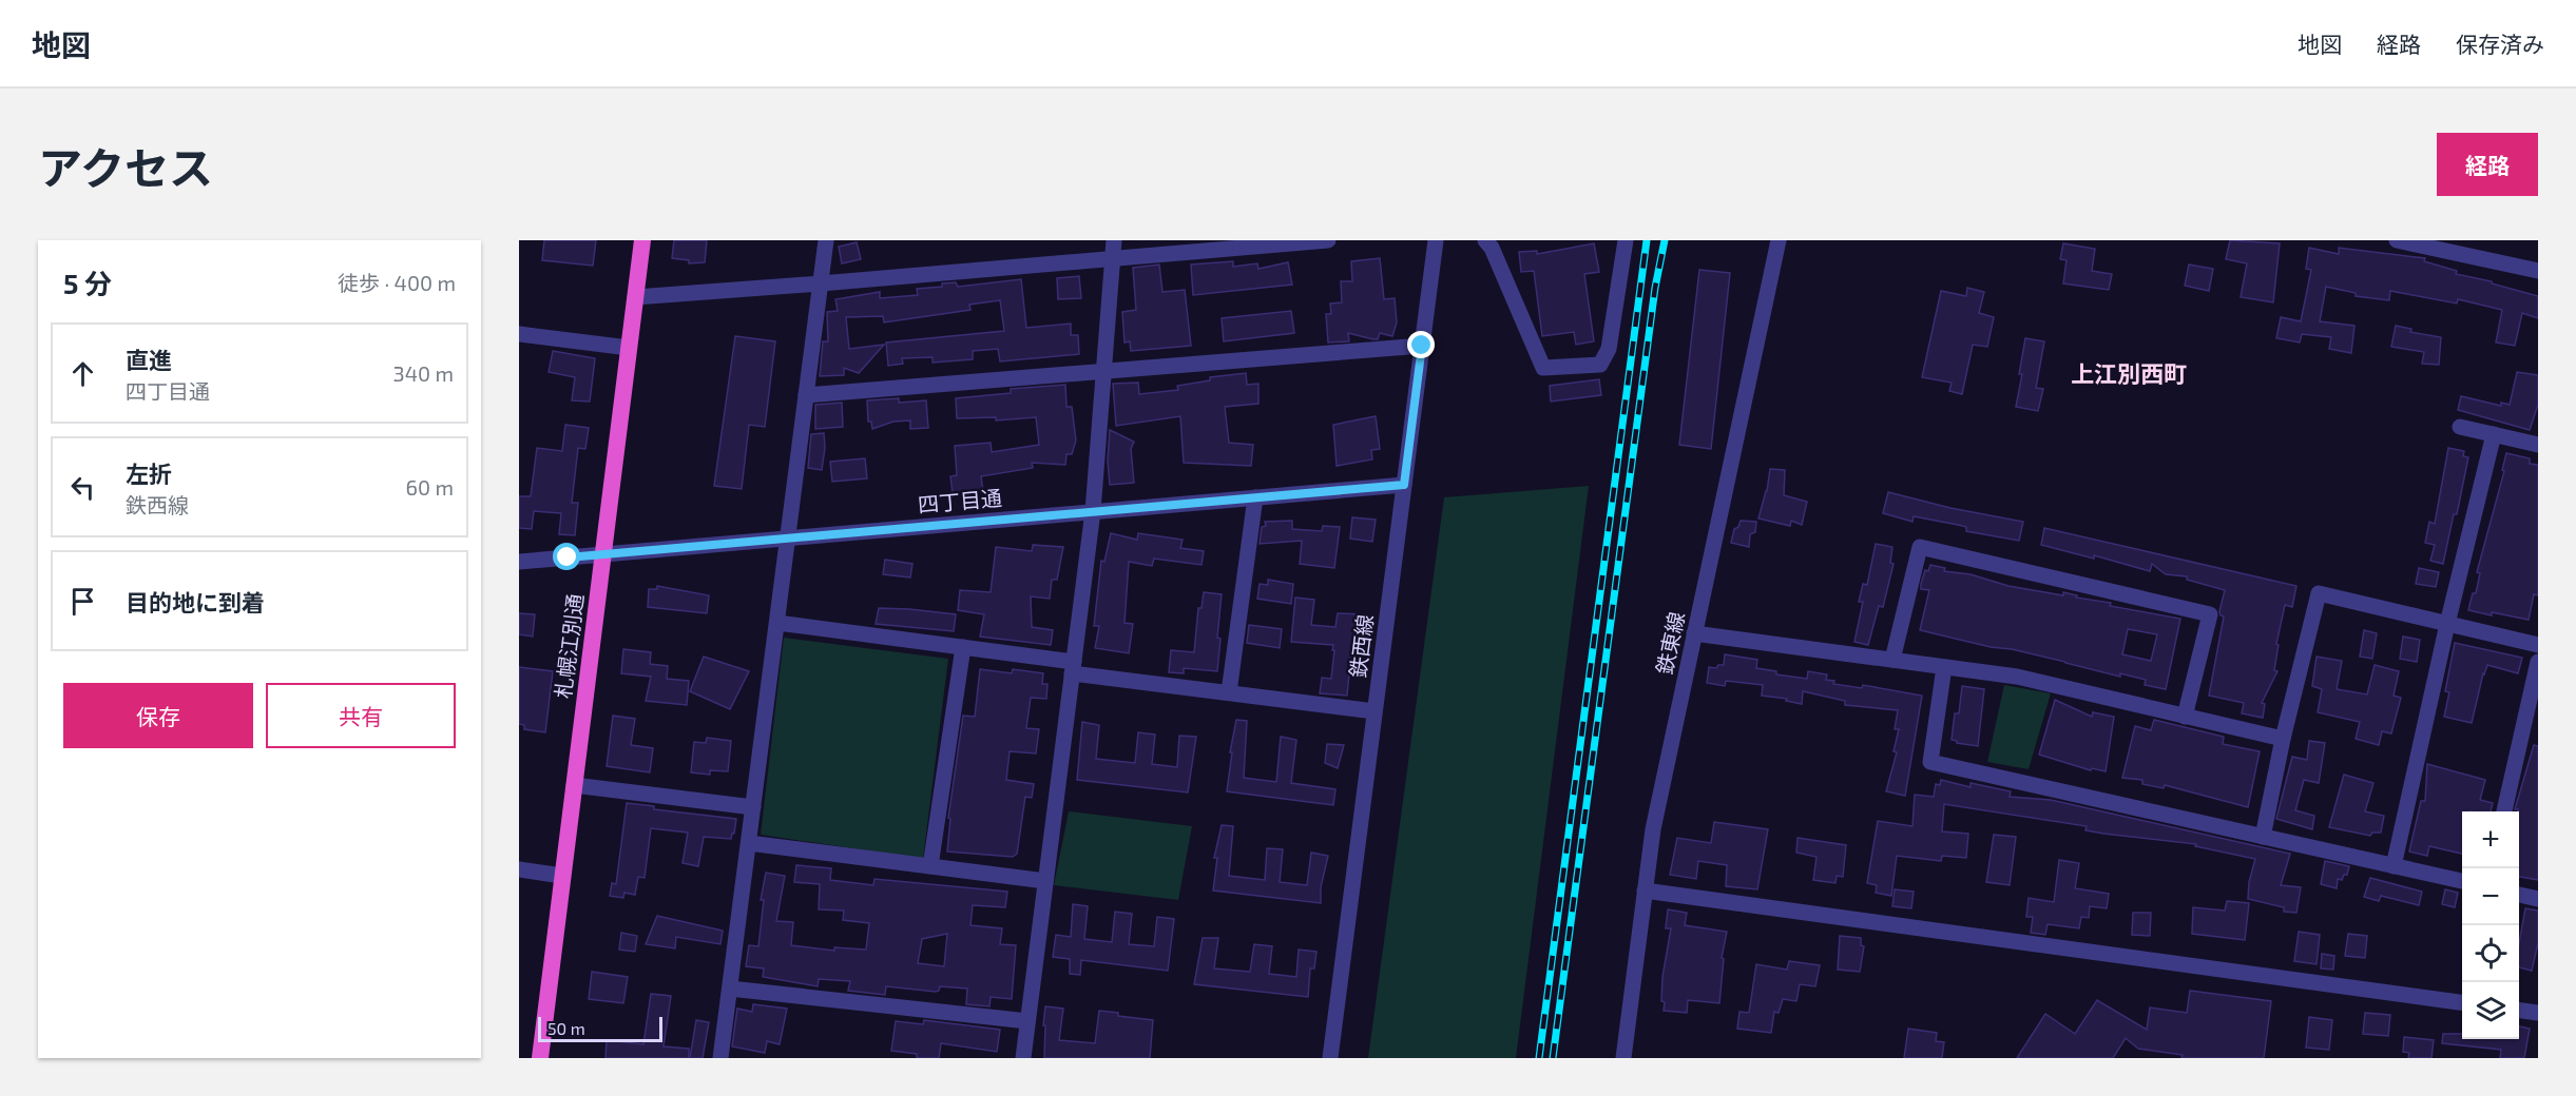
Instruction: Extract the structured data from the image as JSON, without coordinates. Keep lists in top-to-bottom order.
{
  "streets": {
    "highway": ["札幌江別通"],
    "street": ["四丁目通", "鉄東線", "鉄西線"]
  },
  "crossings": [
    ["四丁目通", "札幌江別通"],
    ["四丁目通", "鉄西線"]
  ],
  "districts": ["上江別西町"],
  "scale_bar": "50 m",
  "page": {
    "header": "地図",
    "nav": ["地図", "経路", "保存済み"],
    "title": "アクセス",
    "buttons": [
      "経路",
      ["保存", "共有"]
    ],
    "heading": ["5 分", "徒歩 · 400 m"],
    "list": [
      ["直進", "四丁目通", "340 m"],
      ["左折", "鉄西線", "60 m"],
      "目的地に到着"
    ],
    "map_buttons": ["+", "−"],
    "scale": "50 m"
  }
}
